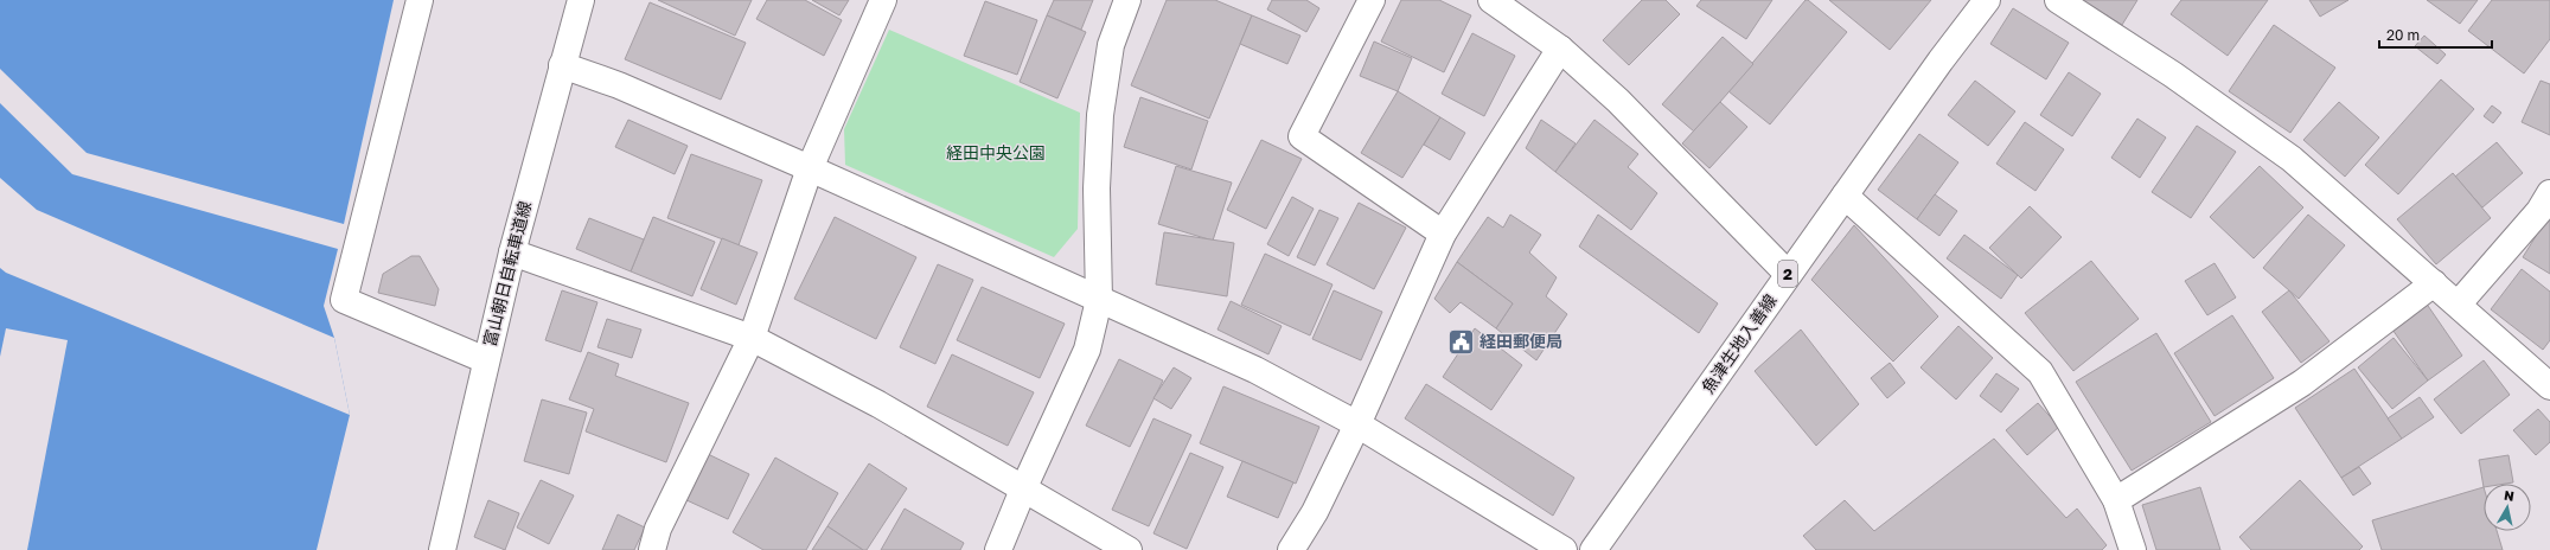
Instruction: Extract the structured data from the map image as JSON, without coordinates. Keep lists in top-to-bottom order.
{
  "streets": {
    "street": ["富山朝日自転車道線", "2", "魚津生地入善線"]
  },
  "parks": ["経田中央公園"],
  "places": {
    "public building": ["経田郵便局"]
  },
  "scale_bar": "20 m",
  "north": "top"
}
